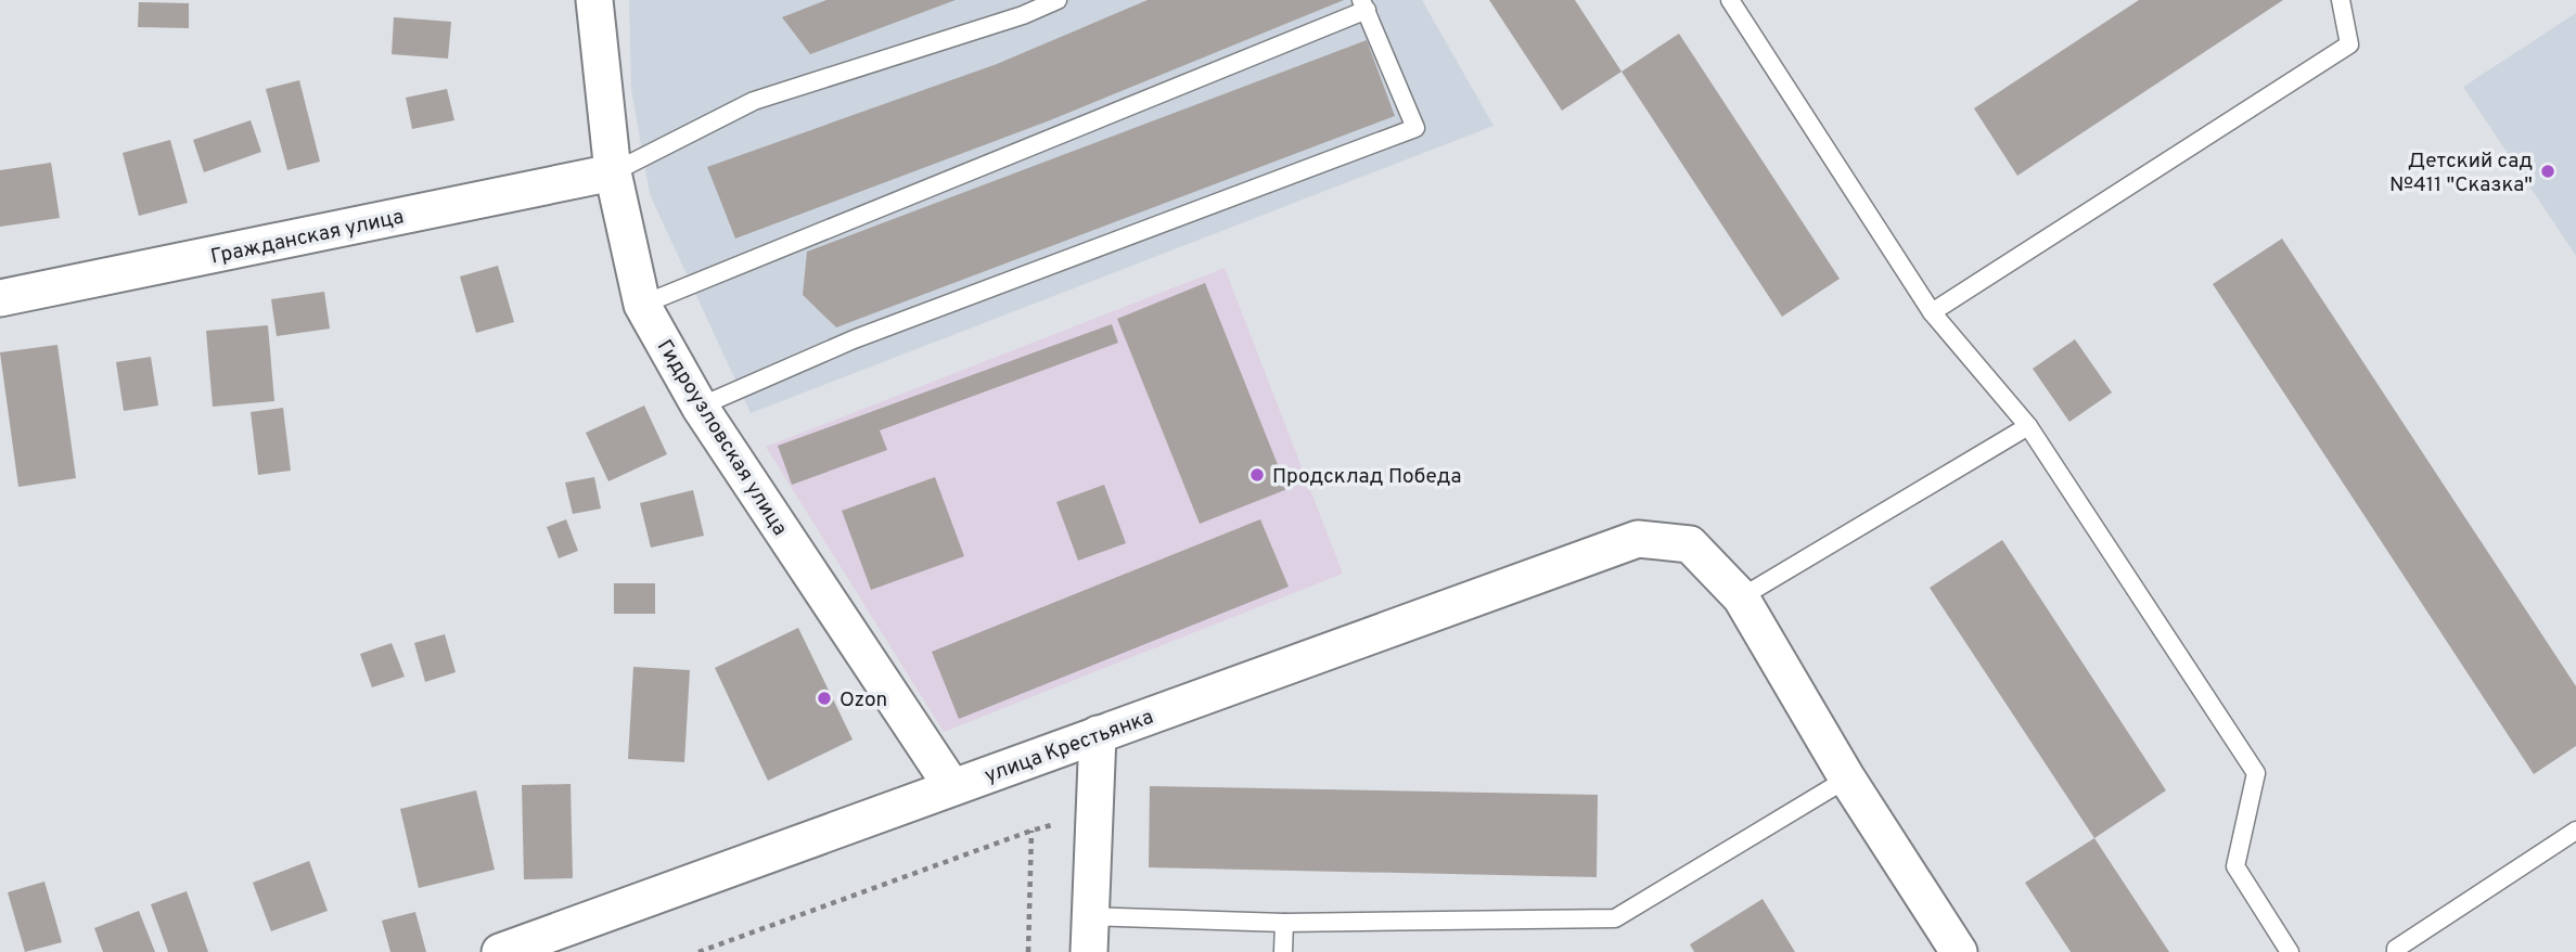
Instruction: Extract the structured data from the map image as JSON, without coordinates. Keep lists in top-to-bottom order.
{
  "streets": {
    "street": ["Гражданская улица", "Гидроузловская улица", "улица Крестьянка"]
  },
  "crossings": [
    ["Гражданская улица", "Гидроузловская улица"],
    ["Гидроузловская улица", "улица Крестьянка"]
  ],
  "places": ["Детский сад №411 \"Сказка\"", "Продсклад Победа", "Ozon"]
}
